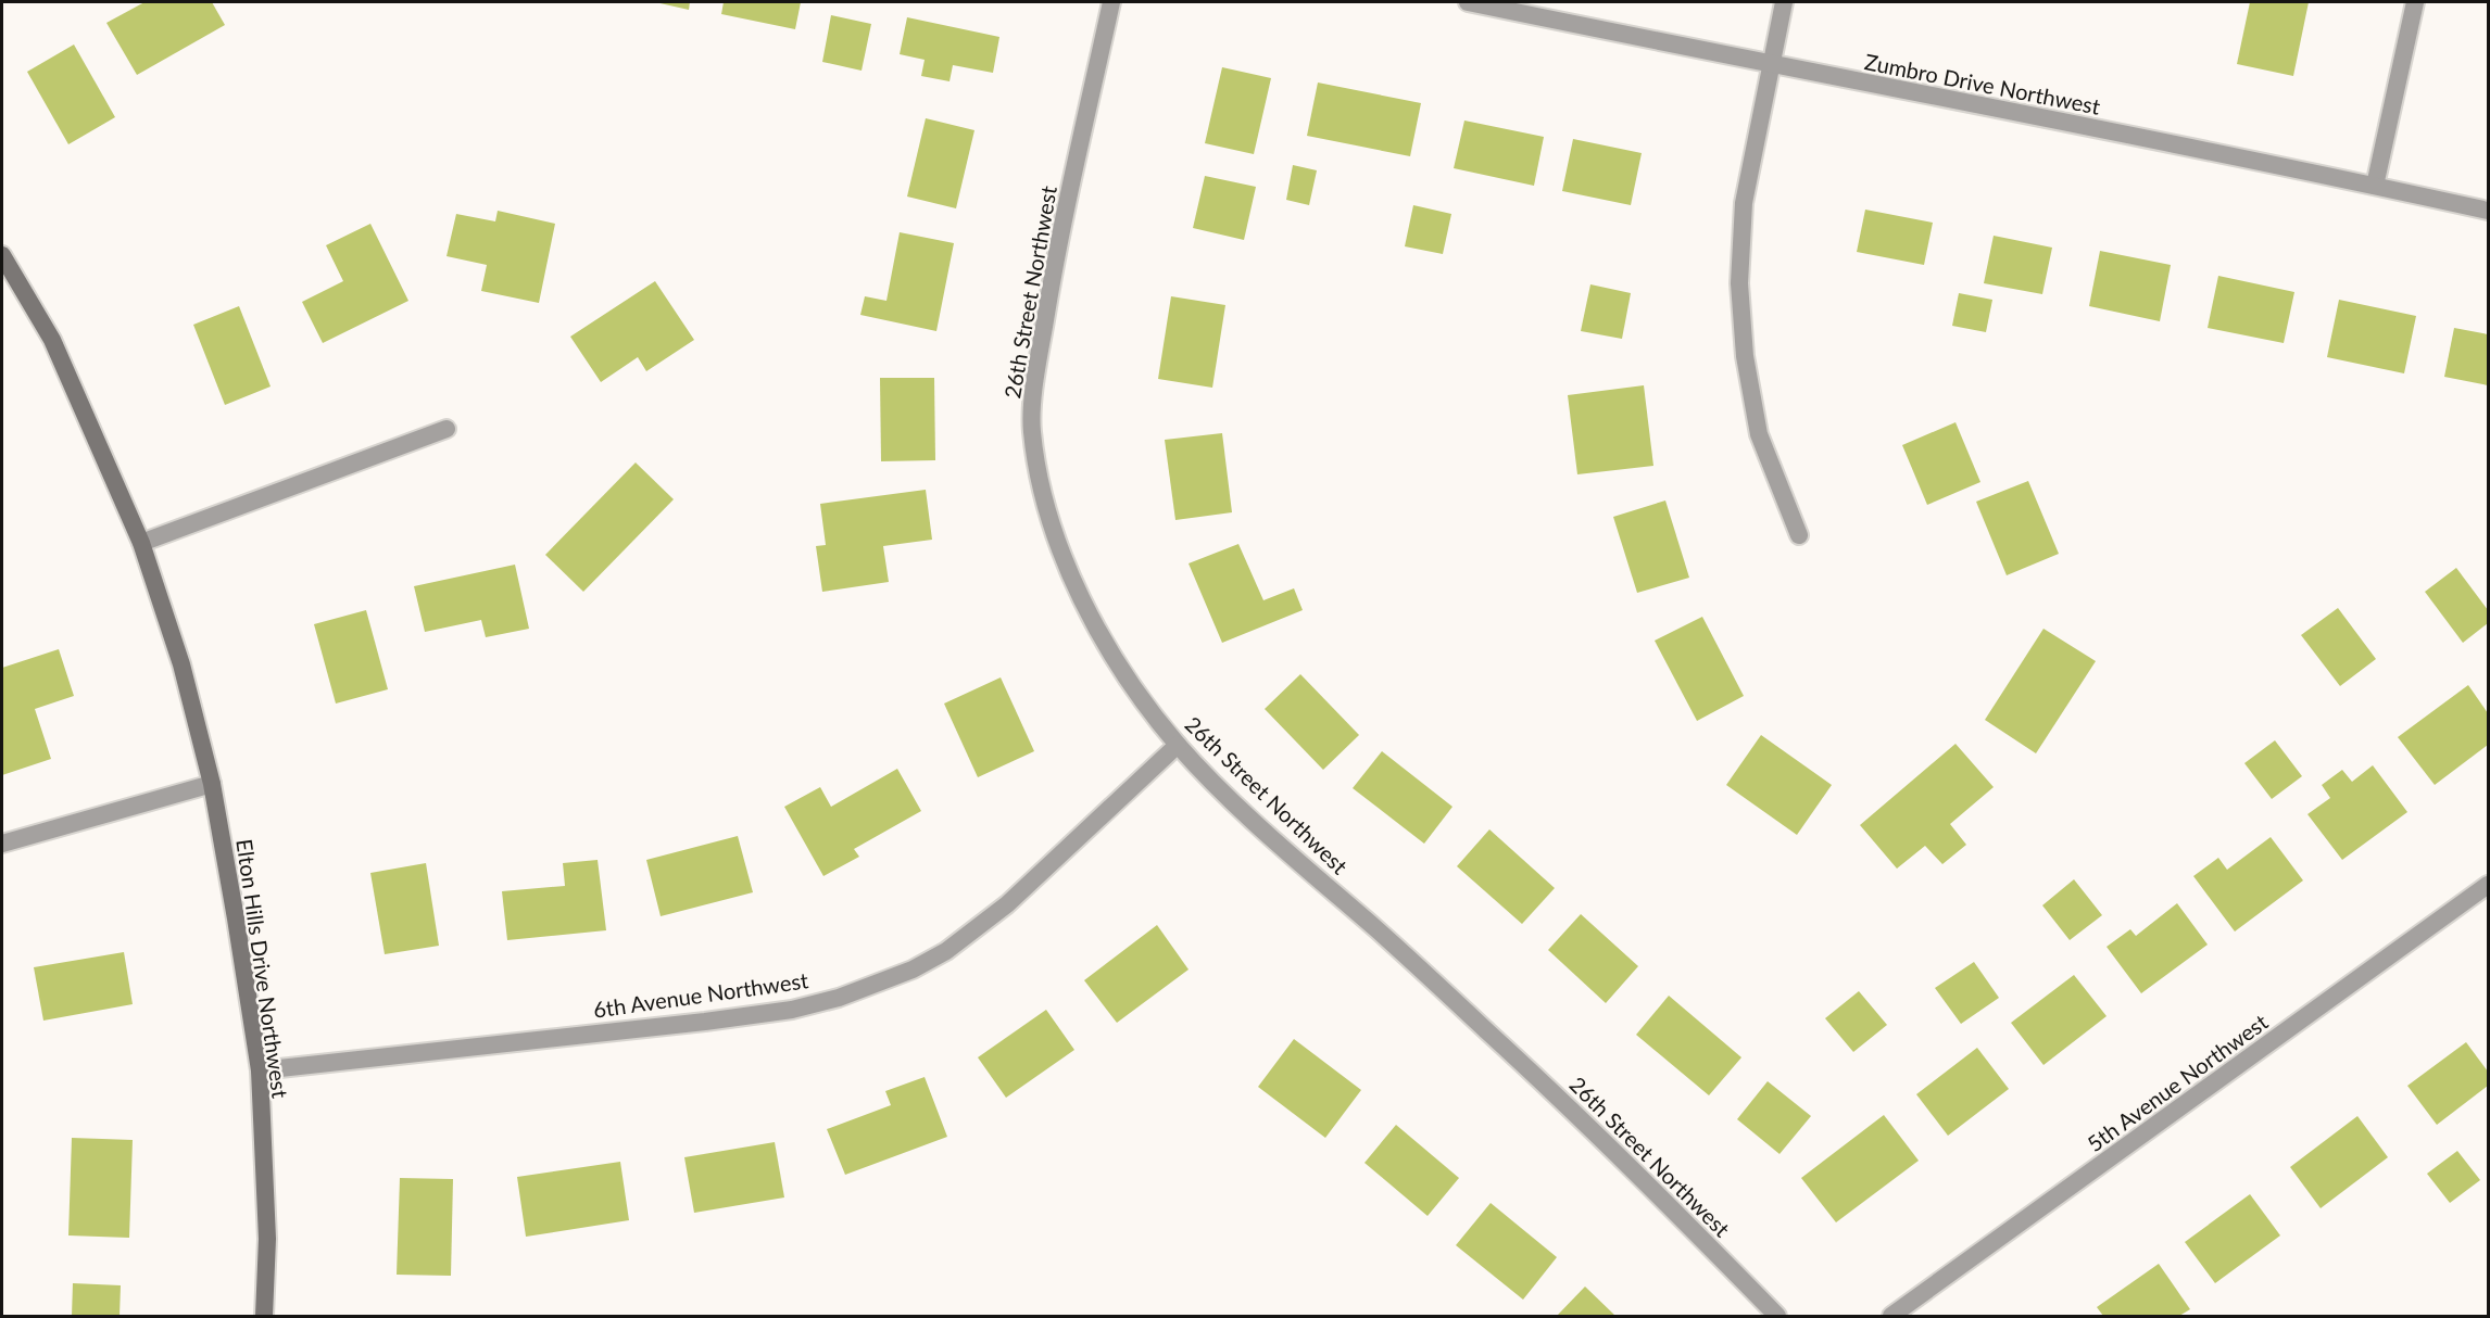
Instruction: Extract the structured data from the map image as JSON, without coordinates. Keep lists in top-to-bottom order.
{
  "streets": {
    "main road": ["Elton Hills Drive Northwest"],
    "street": [
      "Zumbro Drive Northwest",
      "26th Street Northwest",
      "6th Avenue Northwest",
      "5th Avenue Northwest"
    ]
  },
  "crossings": [
    ["26th Street Northwest", "6th Avenue Northwest"],
    ["Elton Hills Drive Northwest", "6th Avenue Northwest"]
  ]
}
